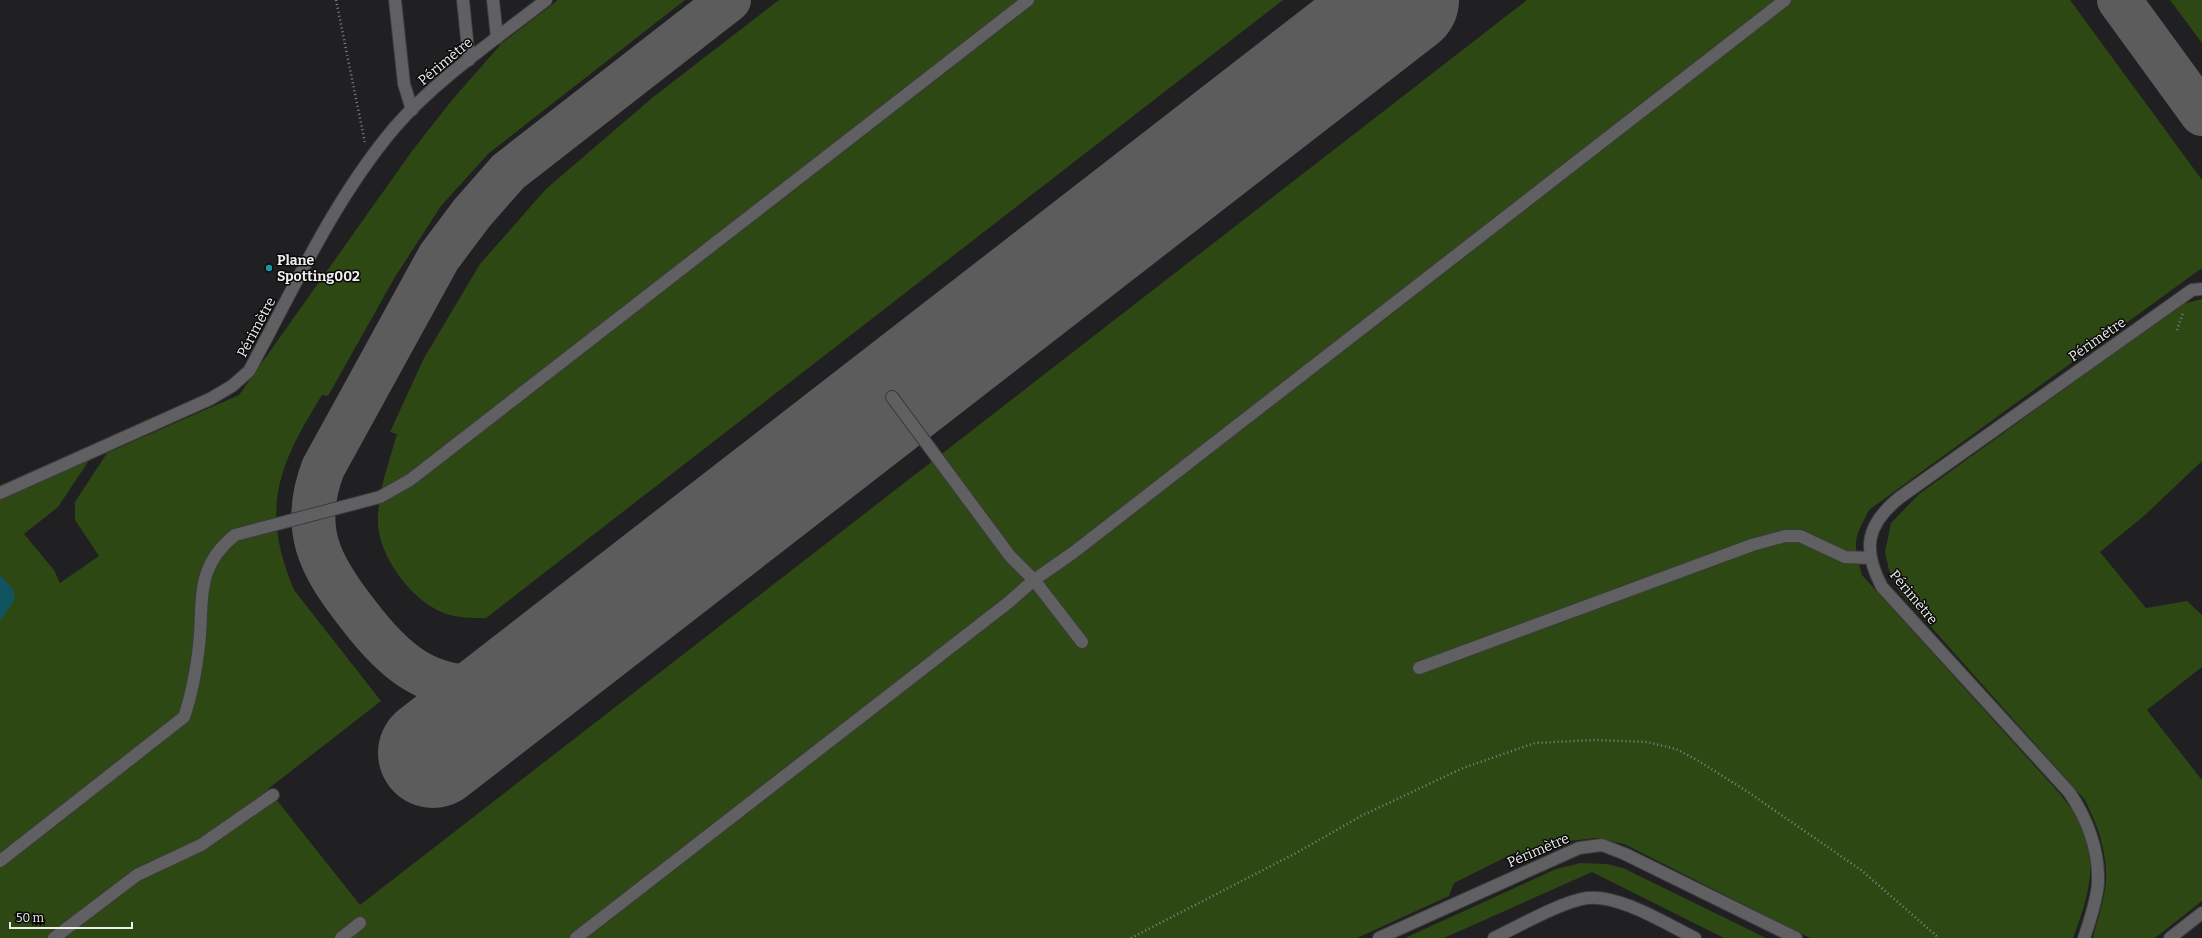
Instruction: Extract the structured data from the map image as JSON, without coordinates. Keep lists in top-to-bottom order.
{
  "streets": {
    "lane": ["Périmètre"]
  },
  "places": ["Plane Spotting002"],
  "scale_bar": "50 m"
}
